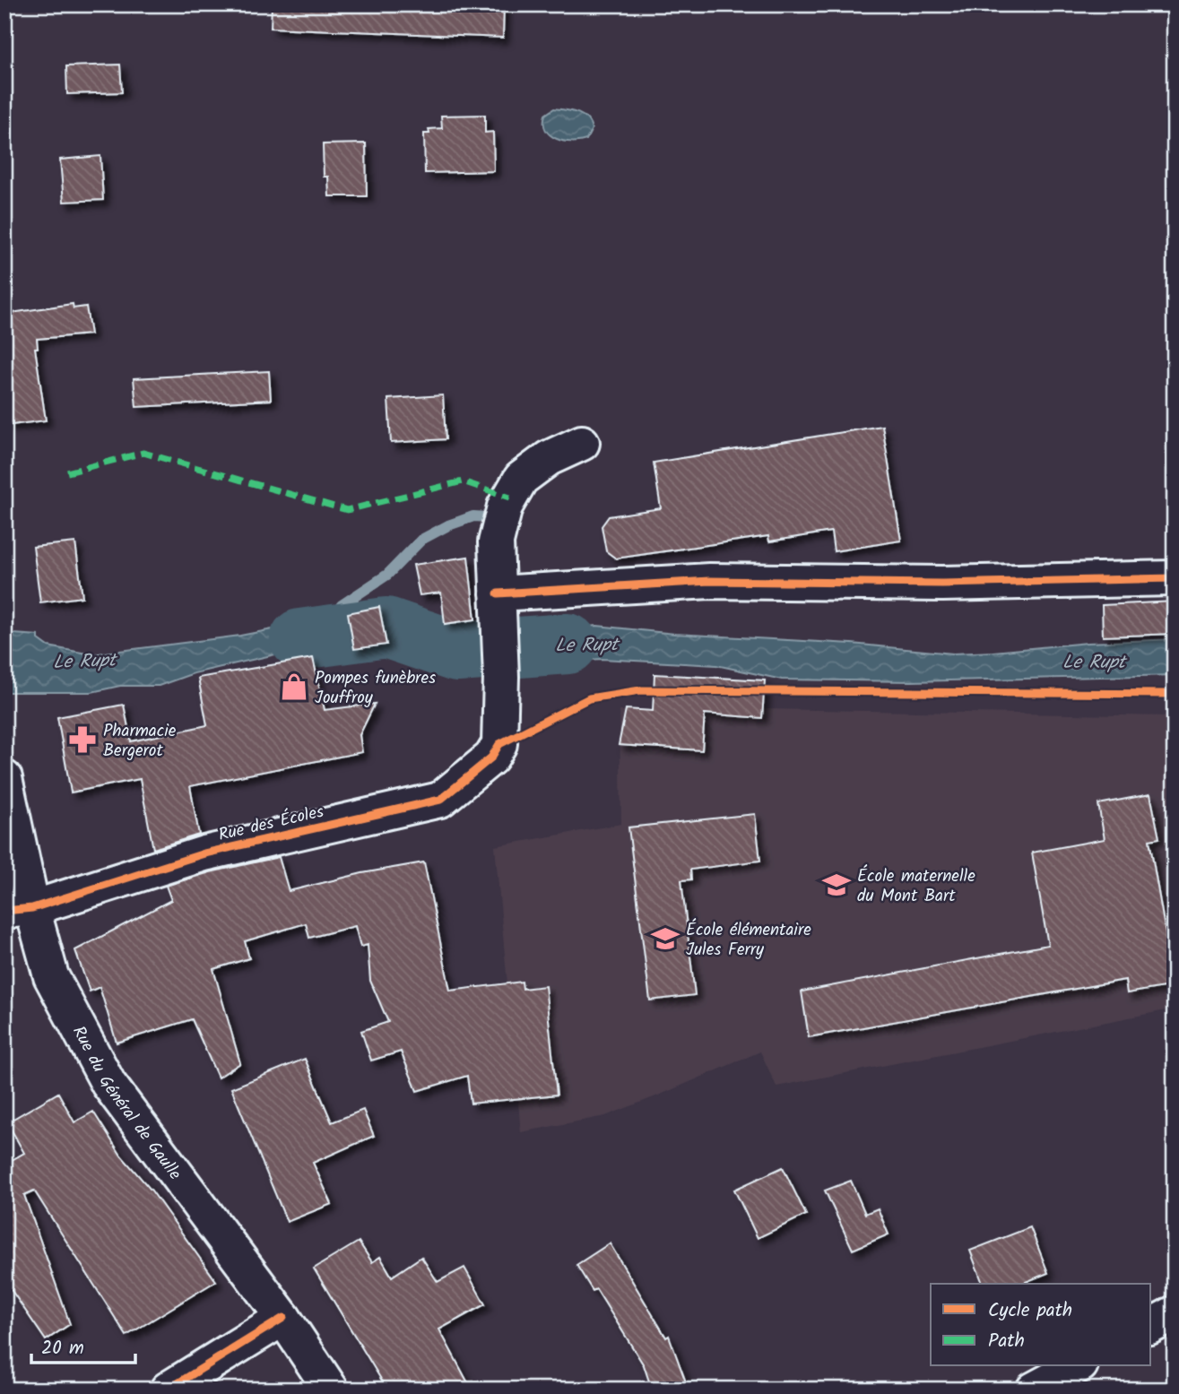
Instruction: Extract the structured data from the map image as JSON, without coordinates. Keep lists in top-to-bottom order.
{
  "streets": {
    "street": ["Rue des Écoles", "Rue du Général de Gaulle"]
  },
  "crossings": [
    ["Rue des Écoles", "Rue du Général de Gaulle"]
  ],
  "water": ["Le Rupt"],
  "places": {
    "shop": ["Pompes funèbres Jouffroy"],
    "pharmacy": ["Pharmacie Bergerot"],
    "school or university": ["École maternelle du Mont Bart", "École élémentaire Jules Ferry"]
  },
  "legend": ["Cycle path", "Path"],
  "scale_bar": "20 m"
}
